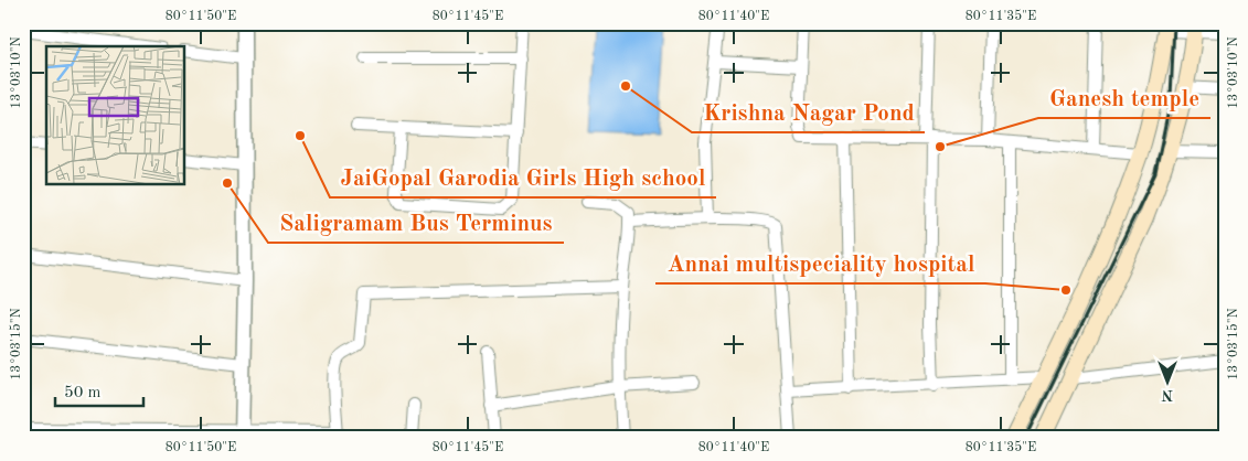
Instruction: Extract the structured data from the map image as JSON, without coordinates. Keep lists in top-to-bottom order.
{
  "places": [
    "Krishna Nagar Pond",
    "JaiGopal Garodia Girls High school",
    "Ganesh temple",
    "Saligramam Bus Terminus",
    "Annai multispeciality hospital"
  ],
  "scale_bar": "50 m",
  "north": "bottom",
  "coordinates": [
    "80°11'50\"E",
    "80°11'45\"E",
    "80°11'40\"E",
    "80°11'35\"E",
    "13°03'10\"N",
    "13°03'15\"N"
  ]
}
